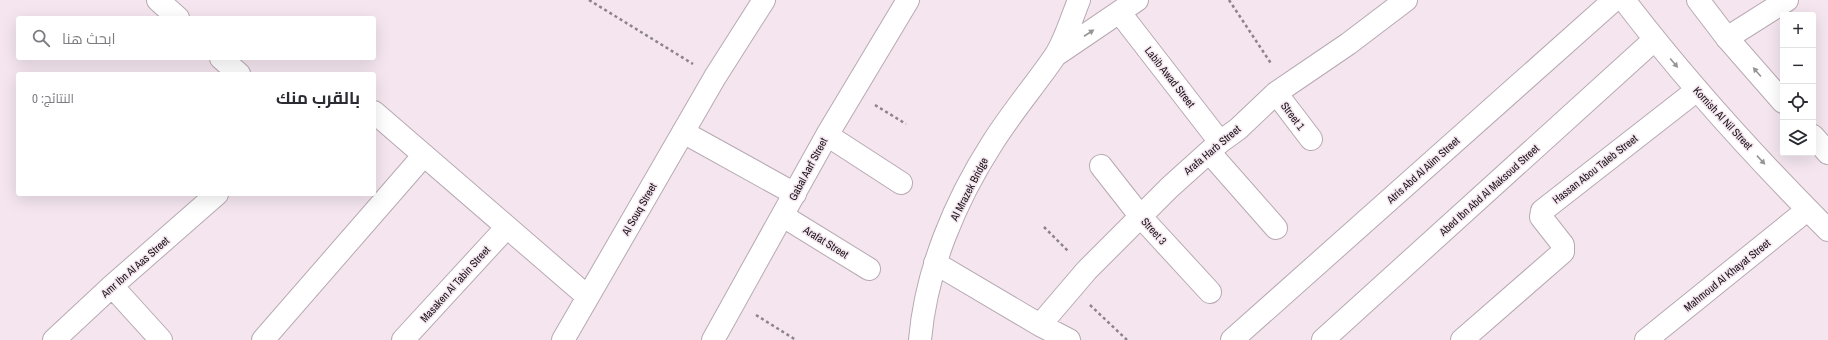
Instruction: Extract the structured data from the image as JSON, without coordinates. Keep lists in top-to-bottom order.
{
  "streets": {
    "main road": [
      "Labib Awad Street",
      "Street 1",
      "Kornish Al Nil Street",
      "Arafa Harb Street",
      "Gabal Aarf Street",
      "Hassan Abou Taleb Street",
      "Atris Abd Al Alim Street",
      "Al Mrazek Bridge",
      "Abed Ibn Abd Al Maksoud Street",
      "Al Souq Street",
      "Street 3",
      "Arafat Street",
      "Amr Ibn Al Aas Street",
      "Mahmoud Al Khayat Street",
      "Masaken Al Tabin Street"
    ]
  },
  "crossings": [
    ["Labib Awad Street", "Arafa Harb Street"],
    ["Street 1", "Arafa Harb Street"],
    ["Kornish Al Nil Street", "Hassan Abou Taleb Street"],
    ["Kornish Al Nil Street", "Abed Ibn Abd Al Maksoud Street"],
    ["Kornish Al Nil Street", "Mahmoud Al Khayat Street"],
    ["Arafa Harb Street", "Street 3"],
    ["Gabal Aarf Street", "Arafat Street"]
  ],
  "page": {
    "map_buttons": ["+", "−"],
    "search": "ابحث هنا",
    "heading": ["بالقرب منك", "النتائج: 0"]
  }
}
